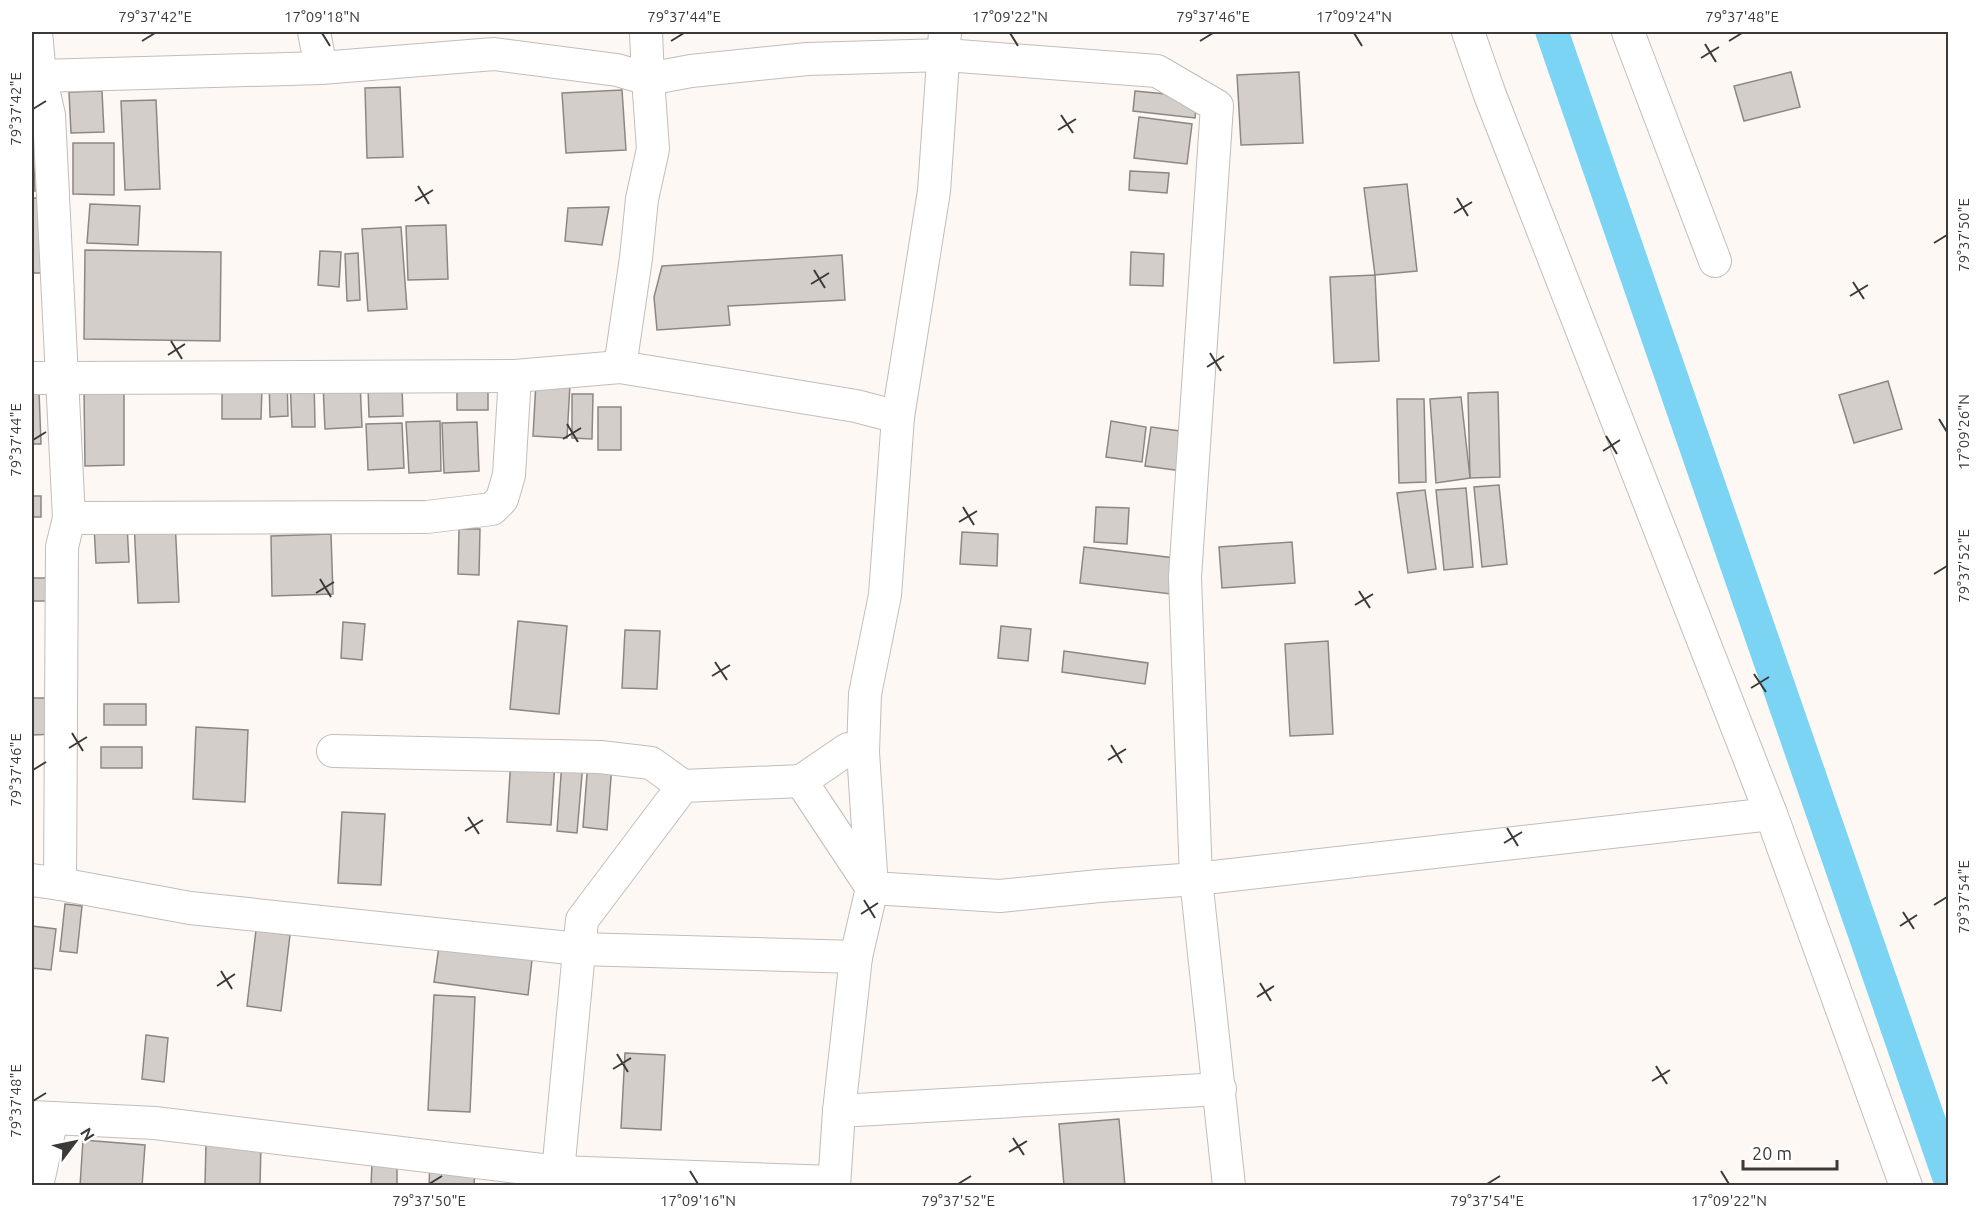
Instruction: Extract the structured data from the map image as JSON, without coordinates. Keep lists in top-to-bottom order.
{
  "scale_bar": "20 m",
  "north": "top right",
  "coordinates": [
    "79°37'42\"E",
    "17°09'18\"N",
    "79°37'44\"E",
    "17°09'22\"N",
    "79°37'46\"E",
    "17°09'24\"N",
    "79°37'48\"E",
    "79°37'50\"E",
    "17°09'26\"N",
    "79°37'52\"E",
    "79°37'54\"E",
    "17°09'16\"N"
  ]
}
